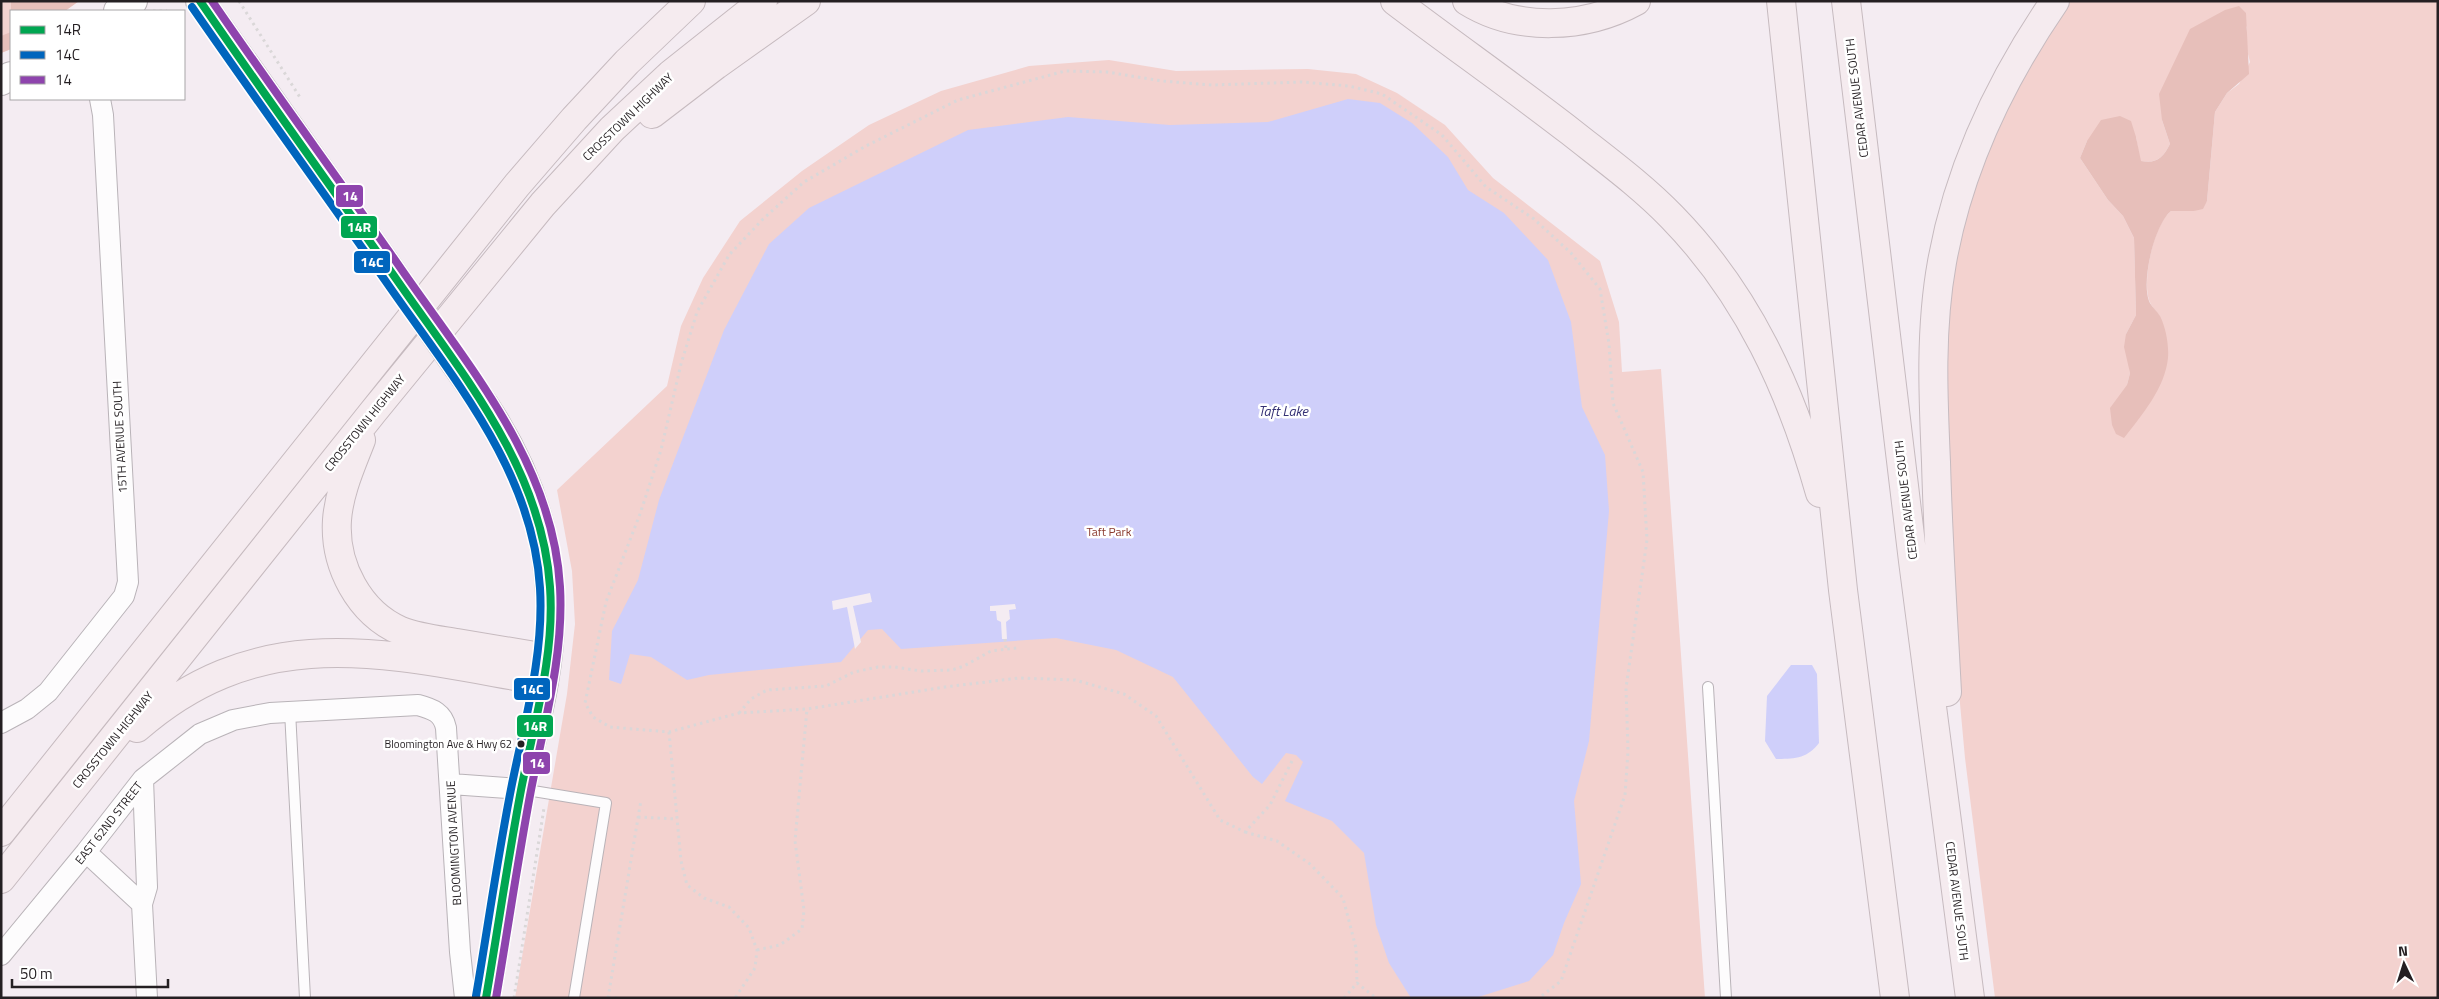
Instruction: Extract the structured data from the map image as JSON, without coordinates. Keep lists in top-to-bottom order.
{
  "streets": {
    "highway": ["CEDAR AVENUE SOUTH", "CROSSTOWN HIGHWAY"],
    "street": ["15TH AVENUE SOUTH", "EAST 62ND STREET", "BLOOMINGTON AVENUE"]
  },
  "crossings": [
    ["EAST 62ND STREET", "BLOOMINGTON AVENUE"]
  ],
  "water": ["Taft Lake"],
  "parks": ["Taft Park"],
  "places": ["Bloomington Ave & Hwy 62"],
  "lines": ["transit line 14R", "transit line 14", "transit line 14C"],
  "legend": ["14R", "14C", "14"],
  "scale_bar": "50 m",
  "north": "top"
}
